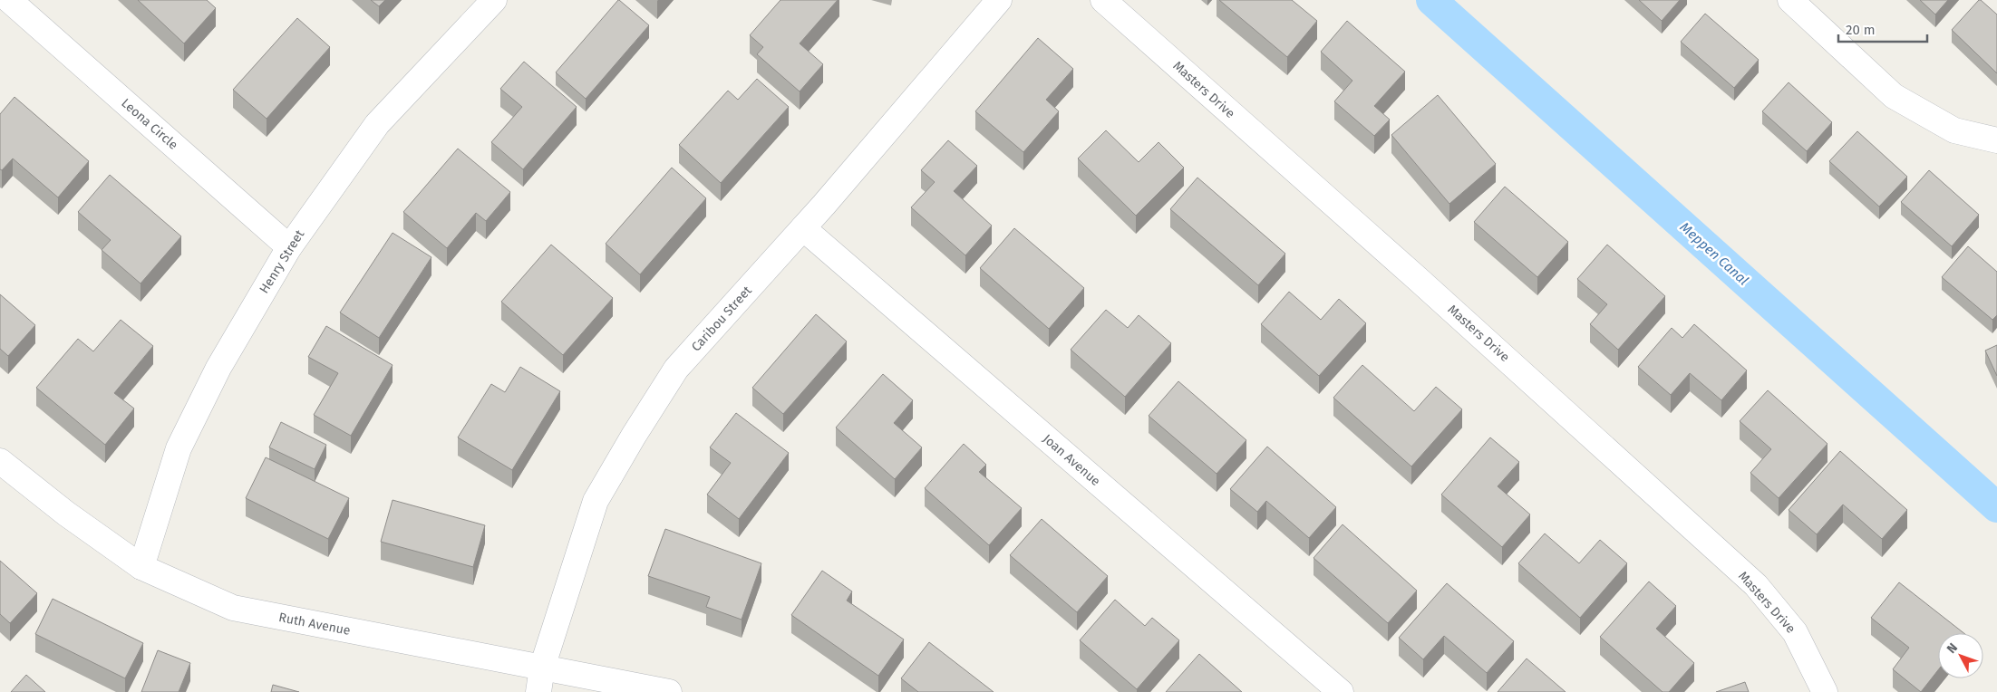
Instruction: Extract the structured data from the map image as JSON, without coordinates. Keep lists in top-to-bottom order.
{
  "streets": {
    "street": [
      "Masters Drive",
      "Leona Circle",
      "Henry Street",
      "Caribou Street",
      "Joan Avenue",
      "Ruth Avenue"
    ]
  },
  "crossings": [
    ["Leona Circle", "Henry Street"],
    ["Henry Street", "Ruth Avenue"],
    ["Caribou Street", "Joan Avenue"],
    ["Caribou Street", "Ruth Avenue"]
  ],
  "water": ["Meppen Canal"],
  "scale_bar": "20 m",
  "north": "top left"
}
